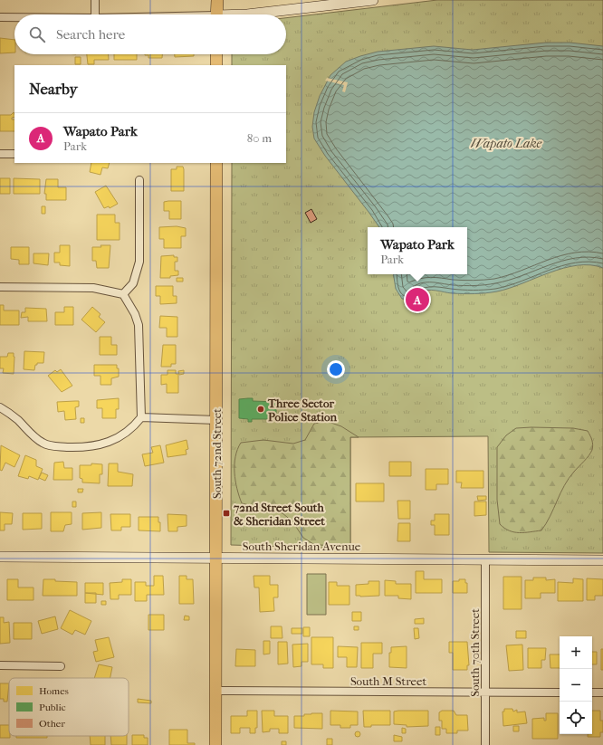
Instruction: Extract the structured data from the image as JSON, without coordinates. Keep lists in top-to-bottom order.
{
  "streets": {
    "main road": ["South 72nd Street"],
    "street": ["South Sheridan Avenue", "South 70th Street", "South M Street"]
  },
  "crossings": [
    ["South 72nd Street", "South Sheridan Avenue"],
    ["South 72nd Street", "South M Street"],
    ["South Sheridan Avenue", "South 70th Street"],
    ["South 70th Street", "South M Street"]
  ],
  "water": ["Wapato Lake"],
  "places": {
    "other": ["Three Sector Police Station"],
    "transit": ["72nd Street South & Sheridan Street"]
  },
  "legend": ["Homes", "Public", "Other"],
  "page": {
    "search": "Search here",
    "heading": "Nearby",
    "list": [
      {
        "mark": "A",
        "name": "Wapato Park",
        "note": "Park",
        "value": "80 m"
      }
    ],
    "popup": ["Wapato Park", "Park"],
    "pins": "A",
    "map_buttons": ["+", "−"]
  }
}
